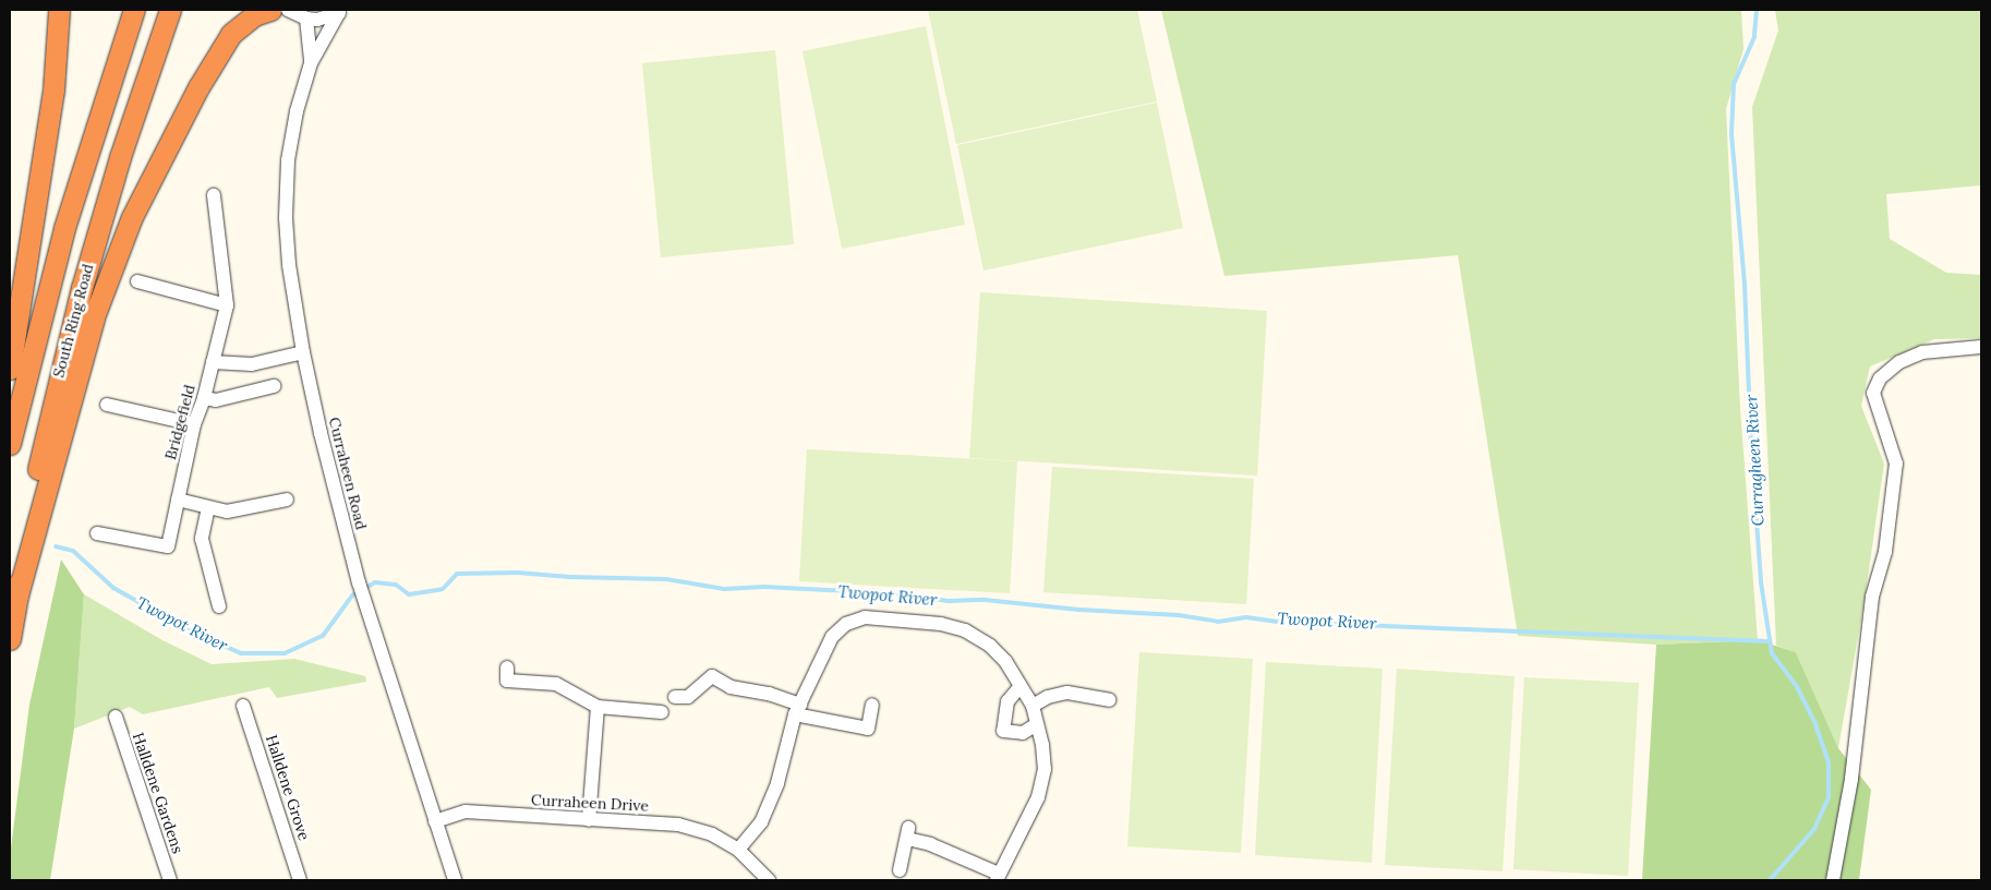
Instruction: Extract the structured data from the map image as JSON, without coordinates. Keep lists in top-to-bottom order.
{
  "streets": {
    "highway": ["South Ring Road"],
    "street": [
      "Bridgefield",
      "Curraheen Road",
      "Halldene Grove",
      "Halldene Gardens",
      "Curraheen Drive"
    ]
  },
  "crossings": [
    ["Curraheen Road", "Curraheen Drive"]
  ],
  "water": ["Curragheen River", "Twopot River"]
}
